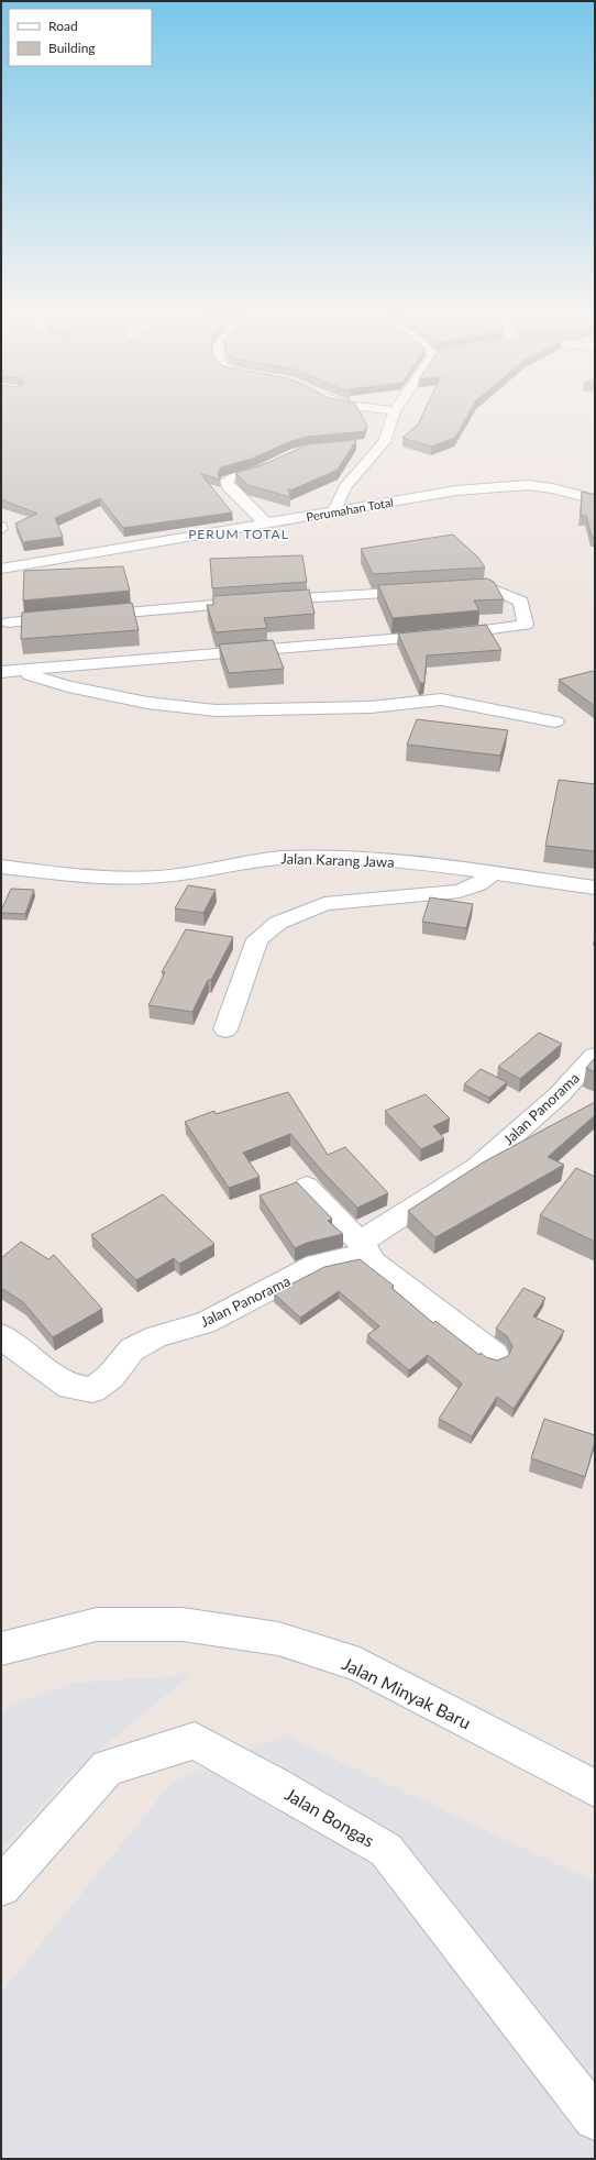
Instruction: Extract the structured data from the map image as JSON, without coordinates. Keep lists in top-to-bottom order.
{
  "streets": {
    "street": [
      "Perumahan Total",
      "Jalan Karang Jawa",
      "Jalan Panorama",
      "Jalan Minyak Baru",
      "Jalan Bongas"
    ]
  },
  "districts": ["PERUM TOTAL"],
  "legend": ["Road", "Building"]
}
